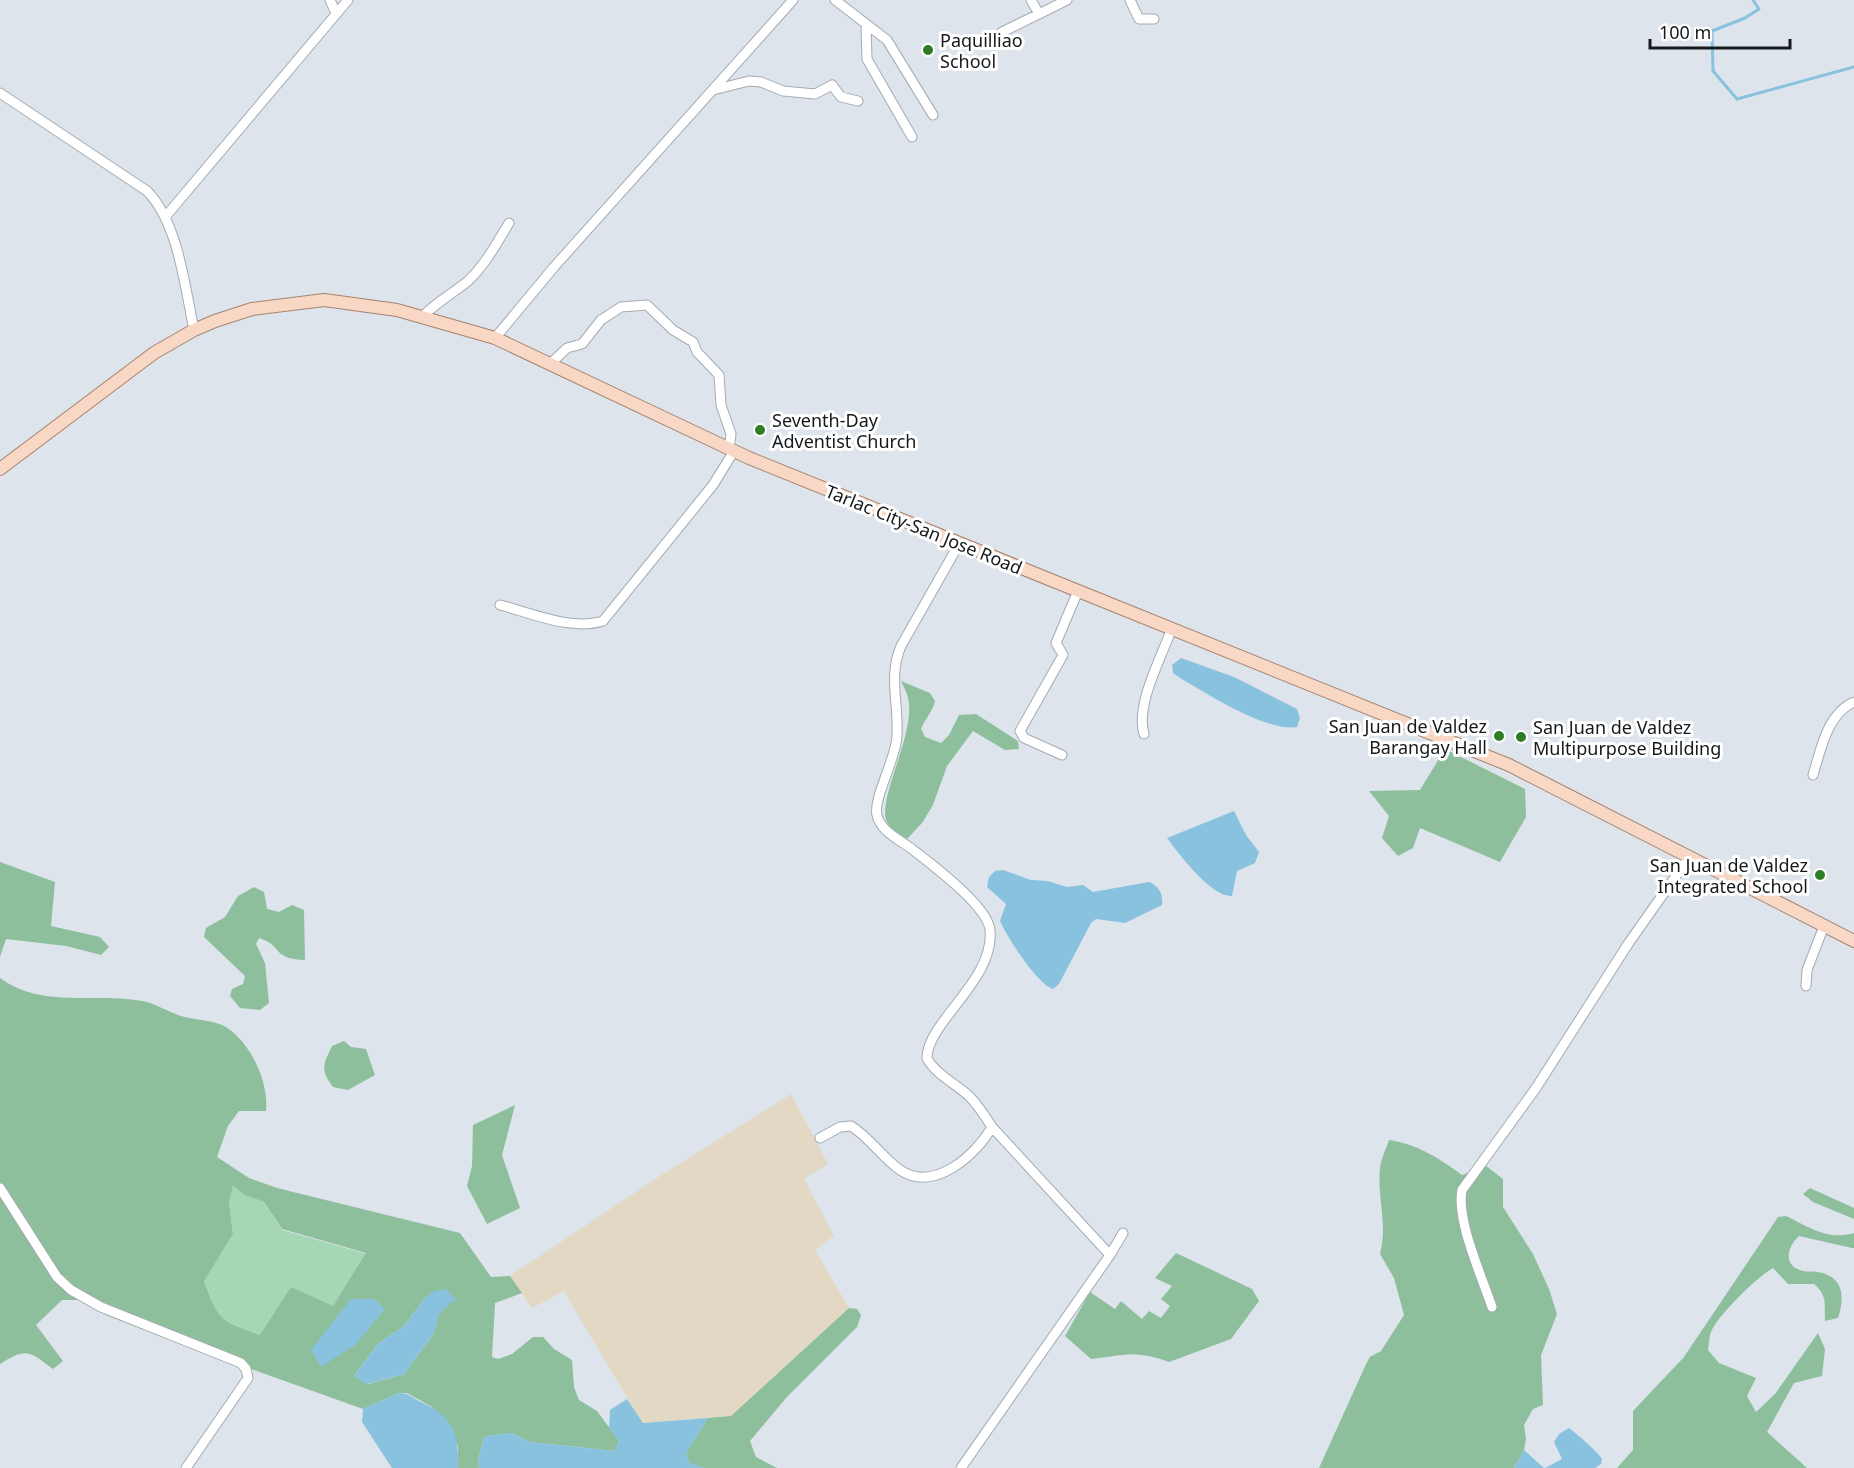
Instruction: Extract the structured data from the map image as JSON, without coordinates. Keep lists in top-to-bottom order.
{
  "streets": {
    "main road": ["Tarlac City-San Jose Road"]
  },
  "places": [
    "Paquilliao School",
    "Seventh-Day Adventist Church",
    "San Juan de Valdez Barangay Hall",
    "San Juan de Valdez Multipurpose Building",
    "San Juan de Valdez Integrated School"
  ],
  "scale_bar": "100 m"
}
